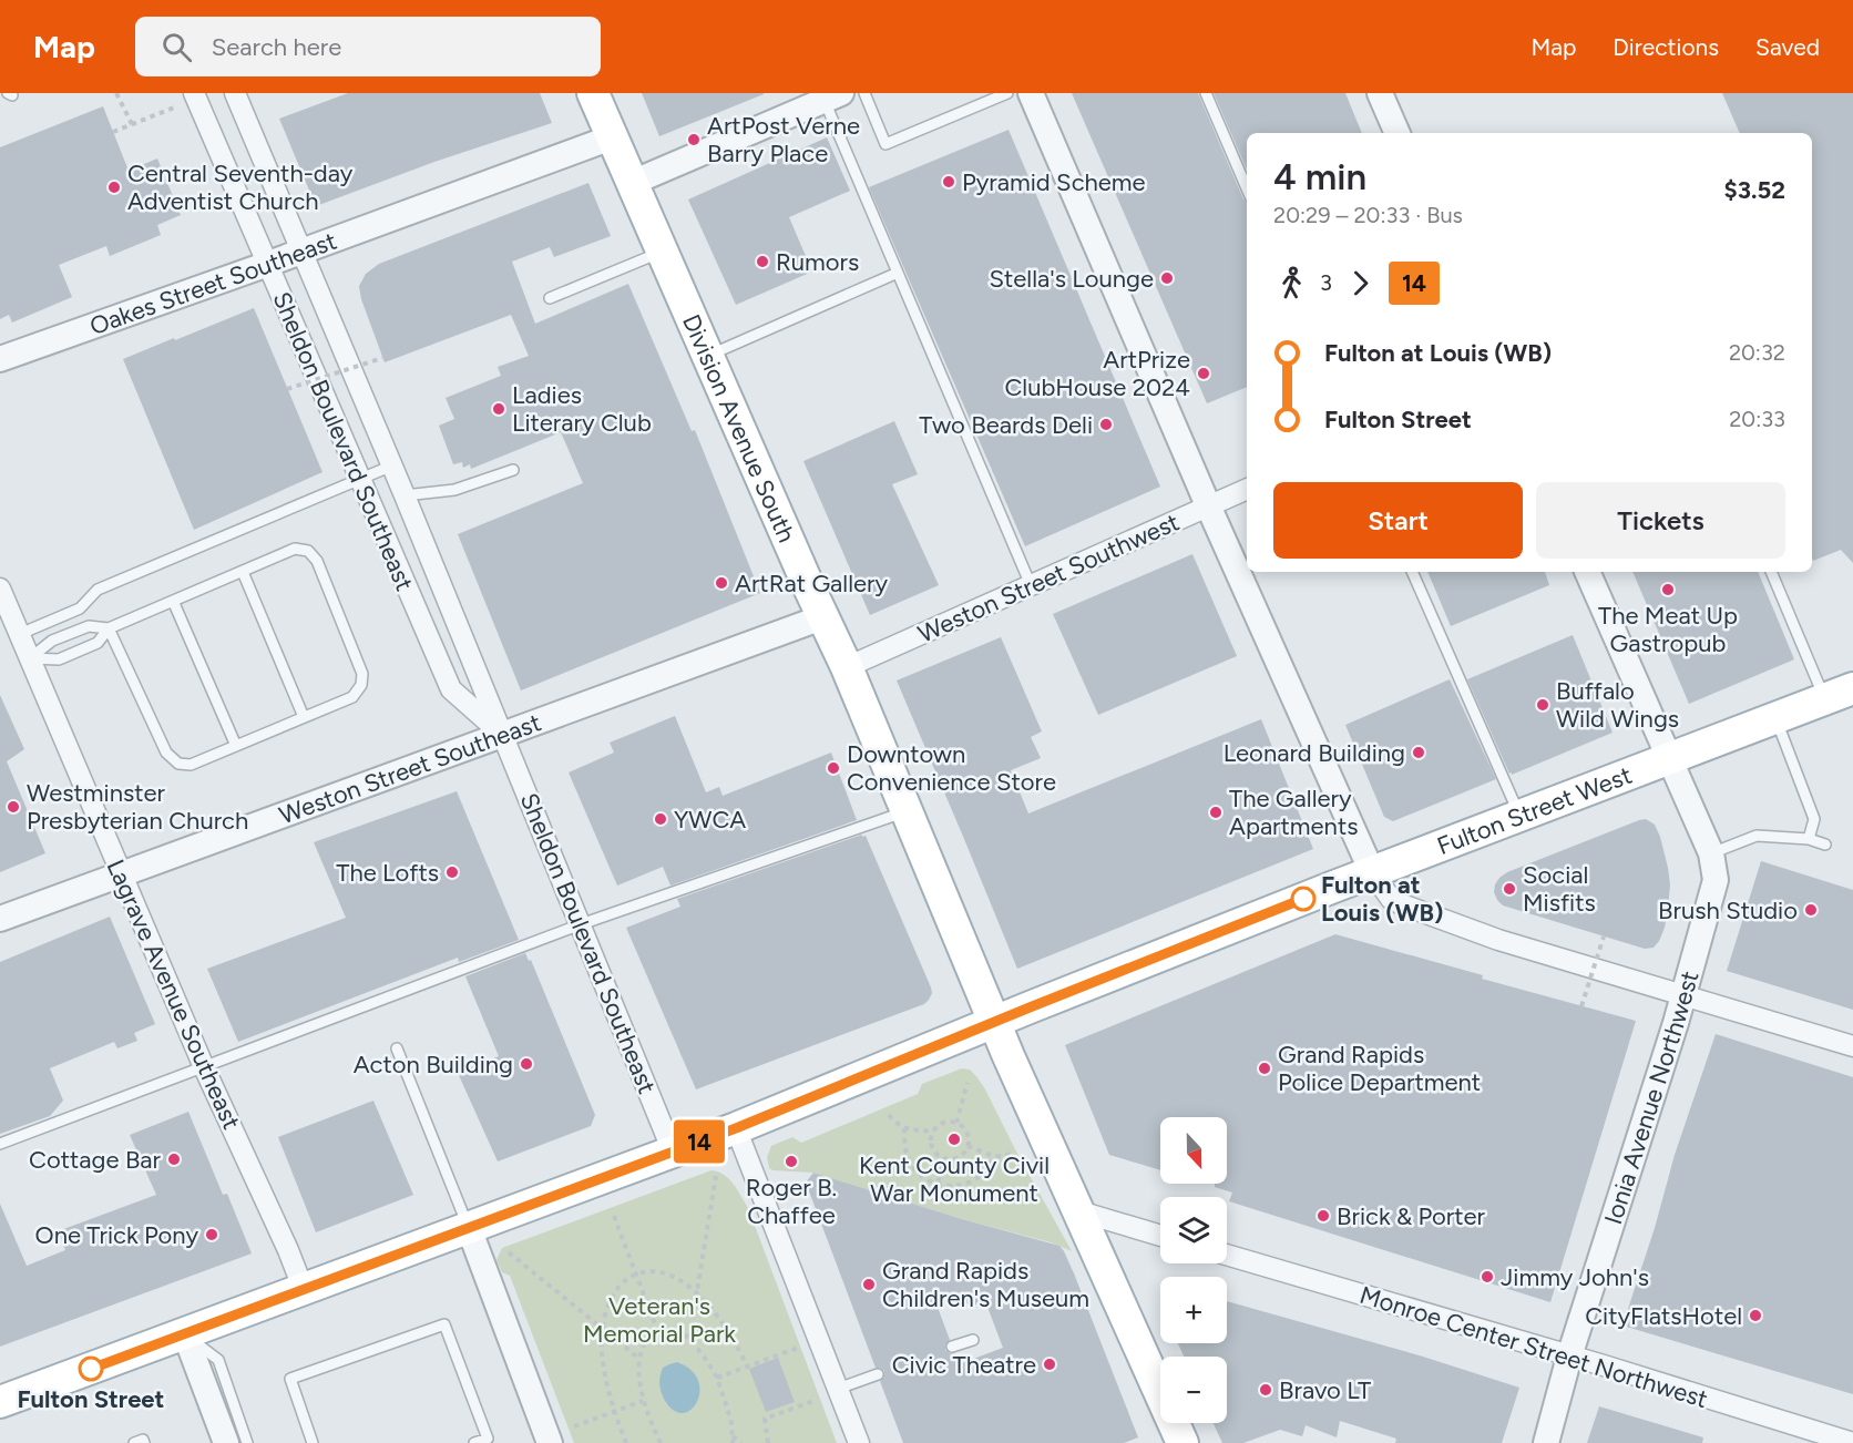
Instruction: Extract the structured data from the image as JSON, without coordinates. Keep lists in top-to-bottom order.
{
  "streets": {
    "main road": ["Division Avenue South", "Fulton Street West"],
    "street": [
      "Oakes Street Southeast",
      "Sheldon Boulevard Southeast",
      "Weston Street Southwest",
      "Weston Street Southeast",
      "Lagrave Avenue Southeast",
      "Ionia Avenue Northwest",
      "Monroe Center Street Northwest"
    ]
  },
  "crossings": [
    ["Oakes Street Southeast", "Division Avenue South"],
    ["Oakes Street Southeast", "Sheldon Boulevard Southeast"],
    ["Division Avenue South", "Weston Street Southwest"],
    ["Division Avenue South", "Weston Street Southeast"],
    ["Division Avenue South", "Fulton Street West"],
    ["Sheldon Boulevard Southeast", "Weston Street Southeast"],
    ["Sheldon Boulevard Southeast", "Fulton Street West"],
    ["Weston Street Southeast", "Lagrave Avenue Southeast"],
    ["Fulton Street West", "Lagrave Avenue Southeast"],
    ["Fulton Street West", "Ionia Avenue Northwest"],
    ["Ionia Avenue Northwest", "Monroe Center Street Northwest"]
  ],
  "parks": ["Veteran's Memorial Park"],
  "places": [
    "ArtPost Verne Barry Place",
    "Pyramid Scheme",
    "Central Seventh-day Adventist Church",
    "Rumors",
    "Stella's Lounge",
    "ArtPrize ClubHouse 2024",
    "Ladies Literary Club",
    "Two Beards Deli",
    "ArtRat Gallery",
    "The Meat Up Gastropub",
    "Buffalo Wild Wings",
    "Leonard Building",
    "Downtown Convenience Store",
    "Westminster Presbyterian Church",
    "The Gallery Apartments",
    "YWCA",
    "The Lofts",
    "Social Misfits",
    "Fulton at Louis (WB)",
    "Brush Studio",
    "Acton Building",
    "Grand Rapids Police Department",
    "Kent County Civil War Monument",
    "Cottage Bar",
    "Roger B. Chaffee",
    "Brick & Porter",
    "One Trick Pony",
    "Jimmy John's",
    "Grand Rapids Children's Museum",
    "CityFlatsHotel",
    "Civic Theatre",
    "Fulton Street",
    "Bravo LT"
  ],
  "lines": ["bus line 14"],
  "north": "bottom",
  "page": {
    "header": "Map",
    "search": "Search here",
    "nav": ["Map", "Directions", "Saved"],
    "on_map": "14",
    "heading": ["4 min", "20:29 – 20:33 · Bus", "$3.52"],
    "legs": ["3", "14"],
    "list": [
      {
        "name": "Fulton at Louis (WB)",
        "value": "20:32"
      },
      {
        "name": "Fulton Street",
        "value": "20:33"
      }
    ],
    "buttons": ["Start", "Tickets"],
    "map_buttons": ["+", "−"]
  }
}
